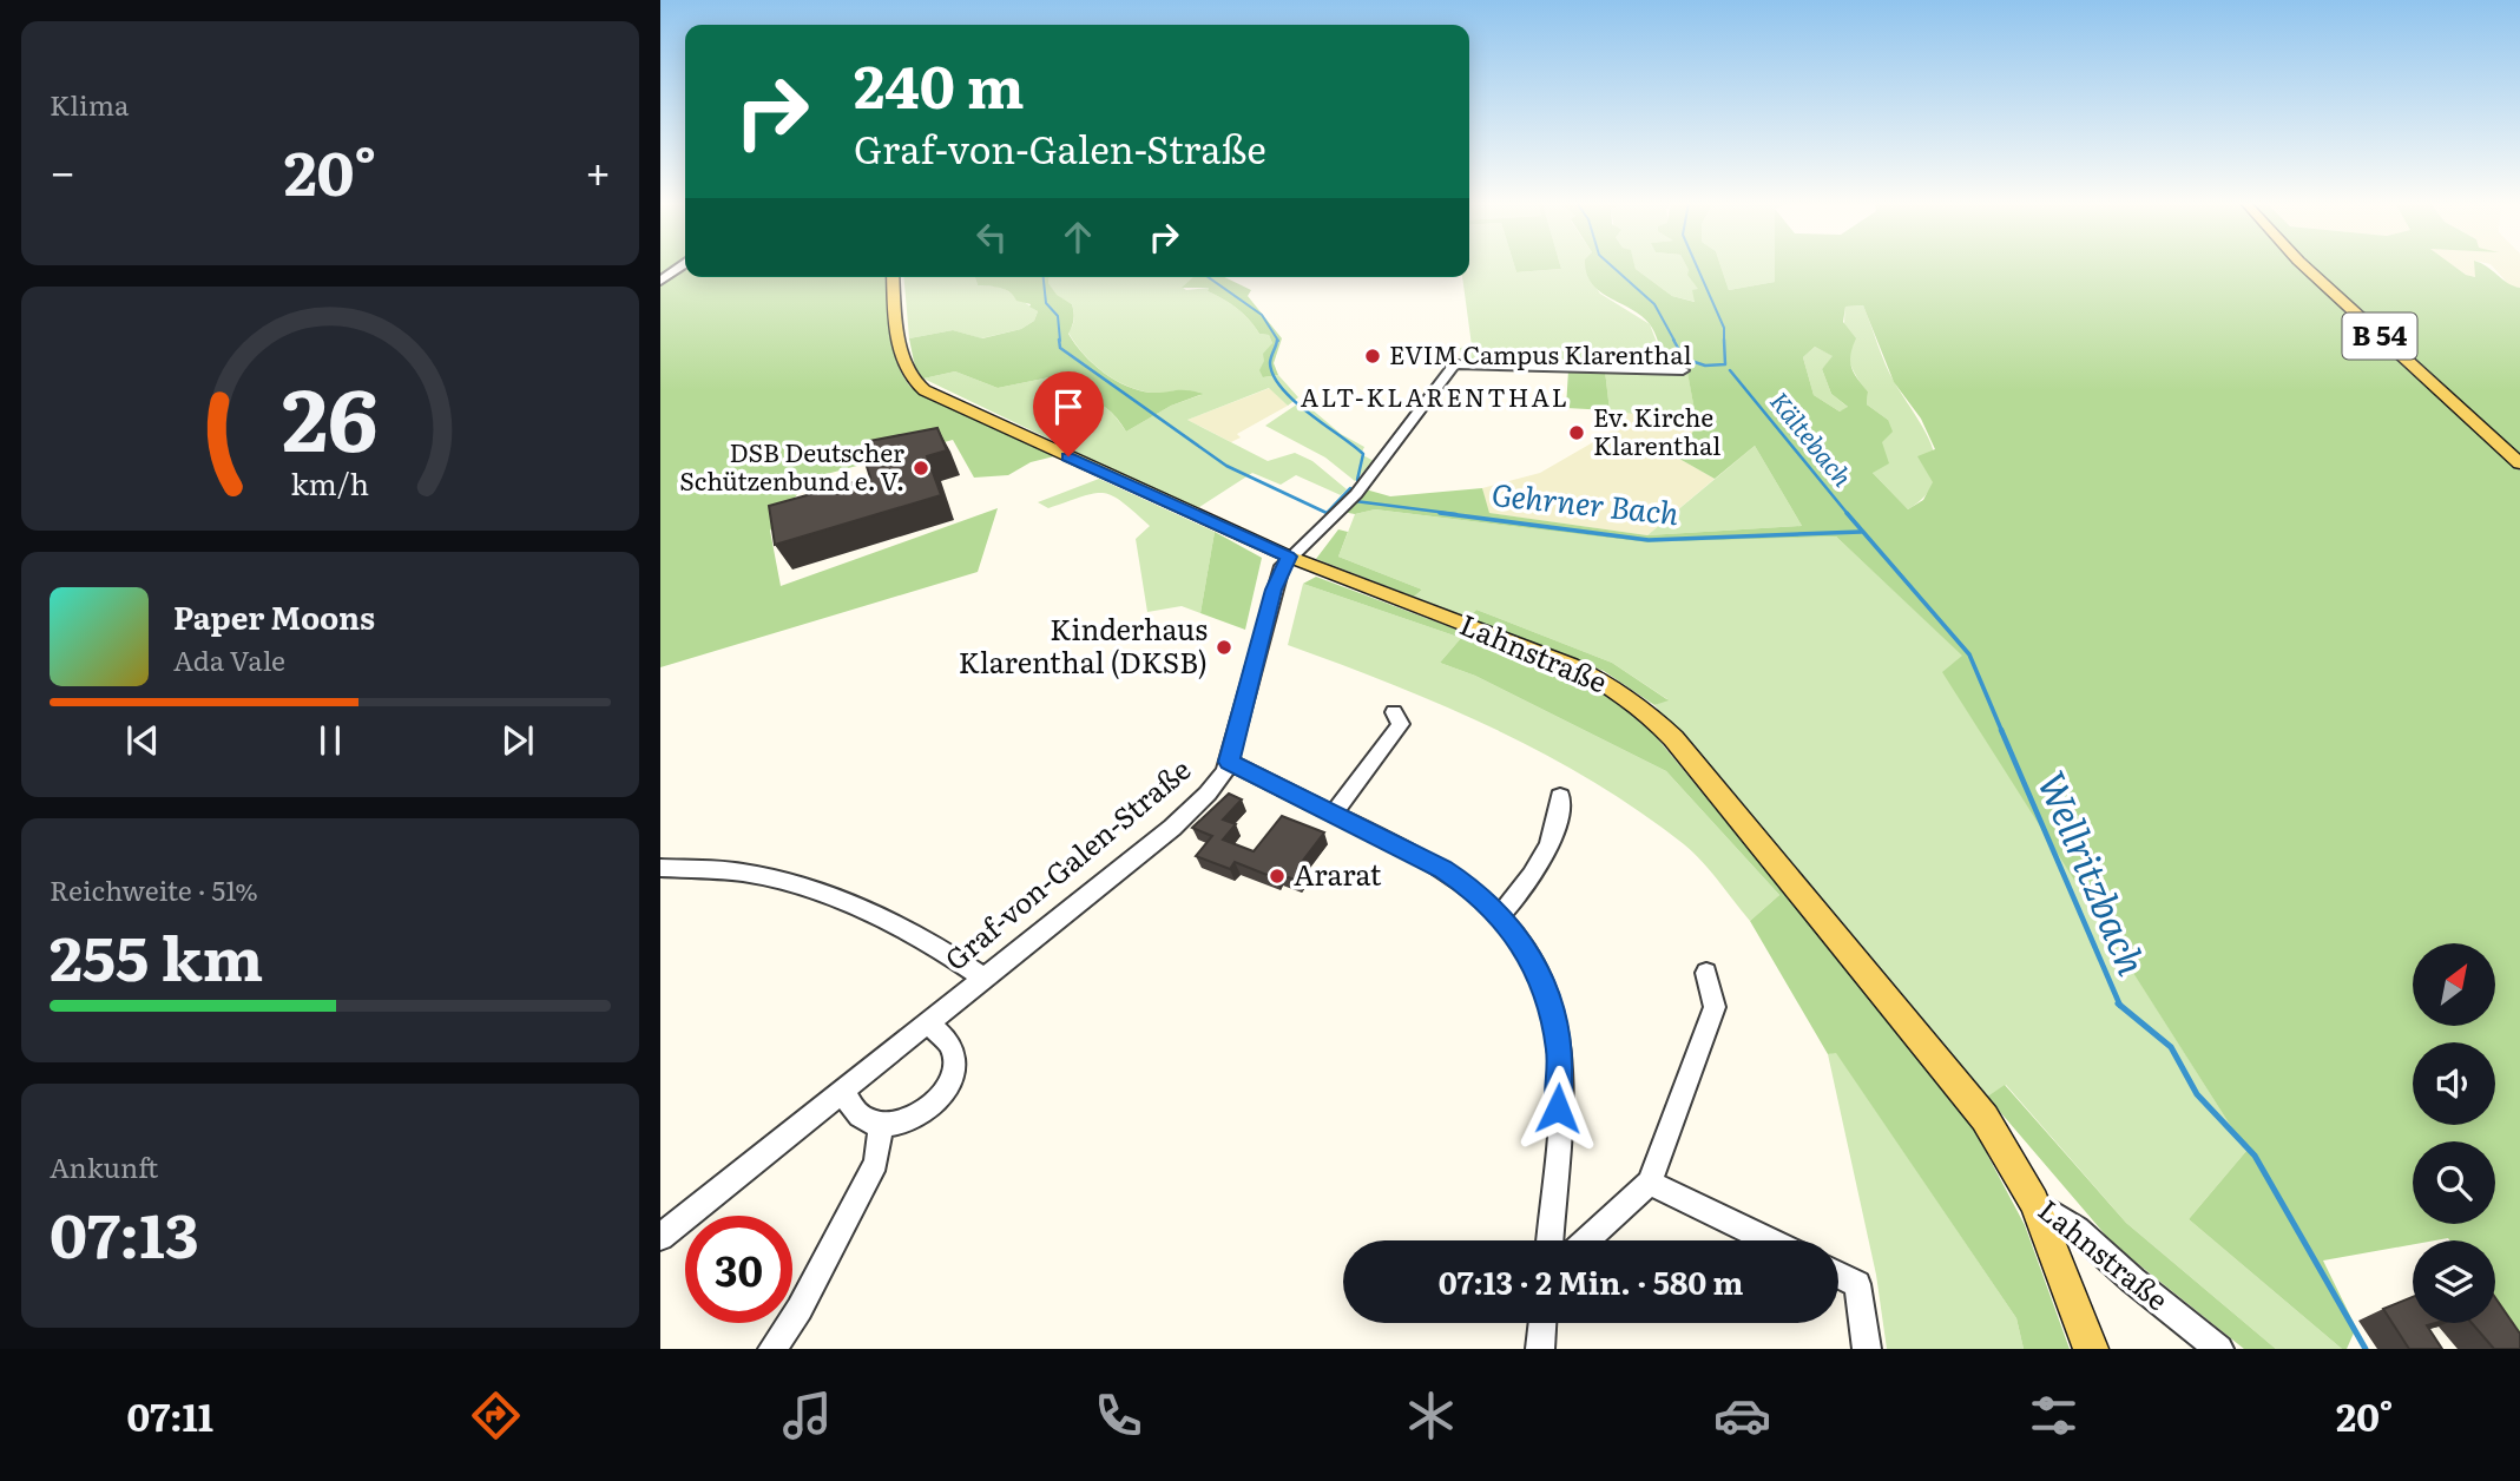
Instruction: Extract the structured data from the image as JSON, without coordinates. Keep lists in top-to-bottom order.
{
  "streets": {
    "main road": ["B 54", "Lahnstraße"],
    "street": ["Graf-von-Galen-Straße"]
  },
  "crossings": [
    ["Lahnstraße", "Graf-von-Galen-Straße"]
  ],
  "districts": ["ALT-KLARENTHAL"],
  "water": ["Kältebach", "Gehrner Bach", "Wellritzbach"],
  "places": [
    "EVIM Campus Klarenthal",
    "Ev. Kirche Klarenthal",
    "DSB Deutscher Schützenbund e. V.",
    "Kinderhaus Klarenthal (DKSB)",
    "Ararat"
  ],
  "north": "top right",
  "page": {
    "tile": [
      "Klima",
      ["Reichweite · 51%", "255 km"],
      ["Ankunft", "07:13"]
    ],
    "turn": ["240 m", "Graf-von-Galen-Straße"],
    "heat": ["−", "20°", "+"],
    "song": ["Paper Moons", "Ada Vale"],
    "limit": "30",
    "trip": "07:13 · 2 Min. · 580 m",
    "tabs": ["07:11", "20°"],
    "gauge": ["26", "km/h"]
  }
}
